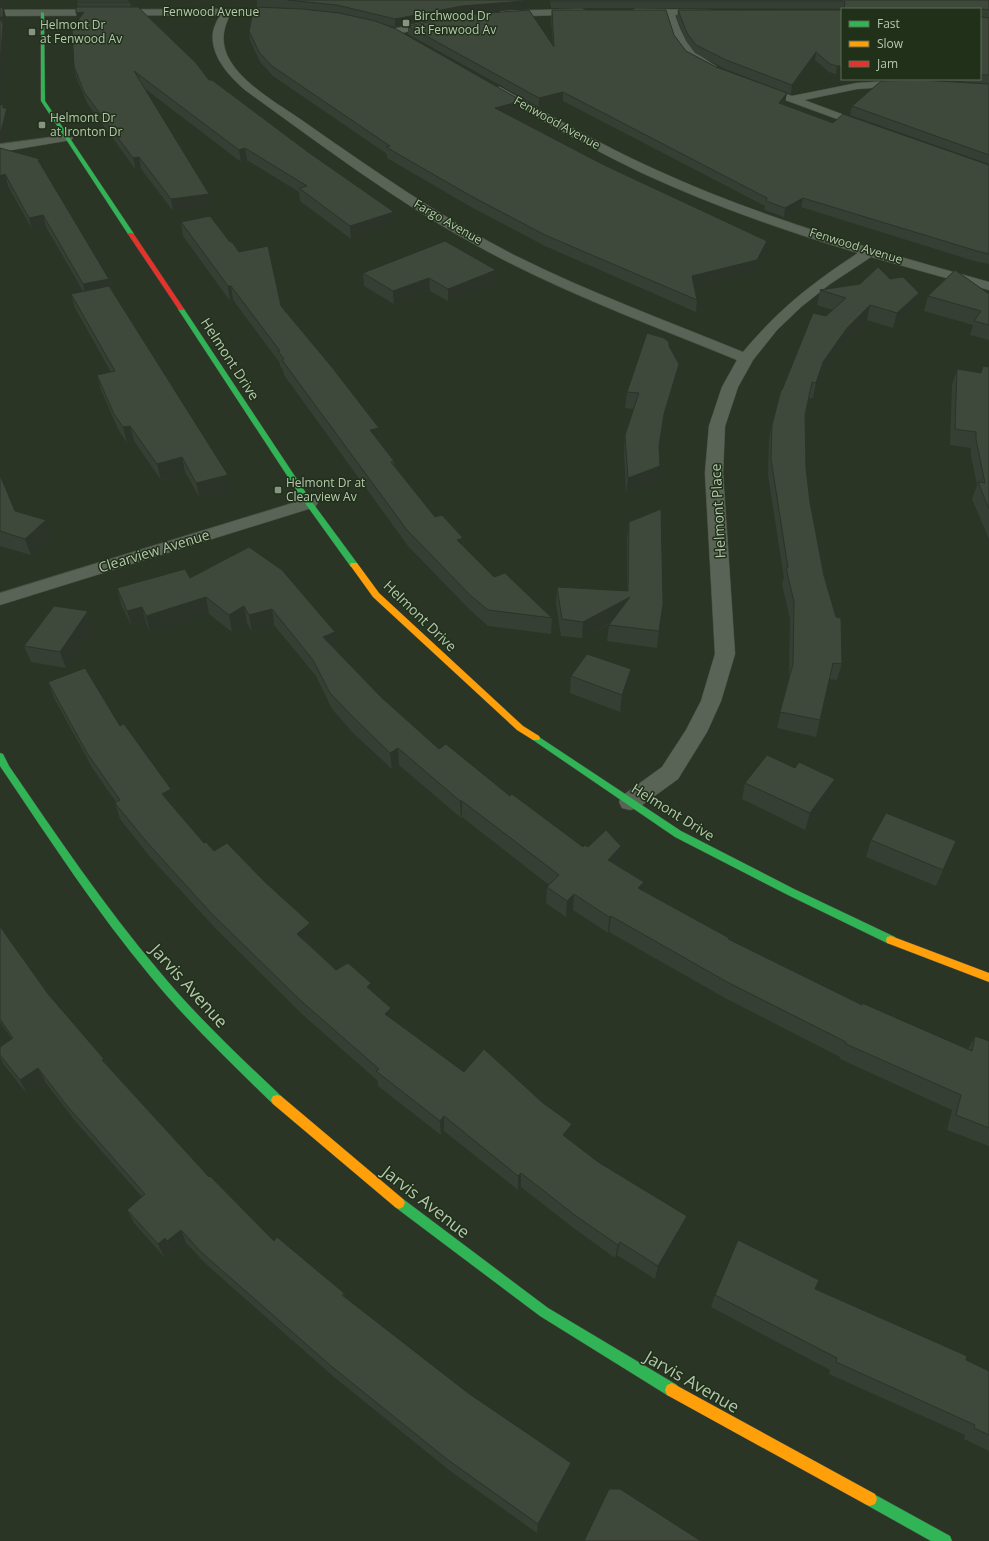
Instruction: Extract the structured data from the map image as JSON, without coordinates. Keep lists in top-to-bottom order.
{
  "streets": {
    "street": [
      "Fenwood Avenue",
      "Fargo Avenue",
      "Helmont Drive",
      "Helmont Place",
      "Clearview Avenue",
      "Jarvis Avenue"
    ]
  },
  "crossings": [
    ["Fenwood Avenue", "Fargo Avenue"],
    ["Fenwood Avenue", "Helmont Drive"],
    ["Fenwood Avenue", "Helmont Place"],
    ["Fargo Avenue", "Helmont Place"],
    ["Helmont Drive", "Helmont Place"],
    ["Helmont Drive", "Clearview Avenue"]
  ],
  "places": {
    "transit": [
      "Birchwood Dr at Fenwood Av",
      "Helmont Dr at Fenwood Av",
      "Helmont Dr at Ironton Dr",
      "Helmont Dr at Clearview Av"
    ]
  },
  "legend": ["Fast", "Slow", "Jam"]
}
